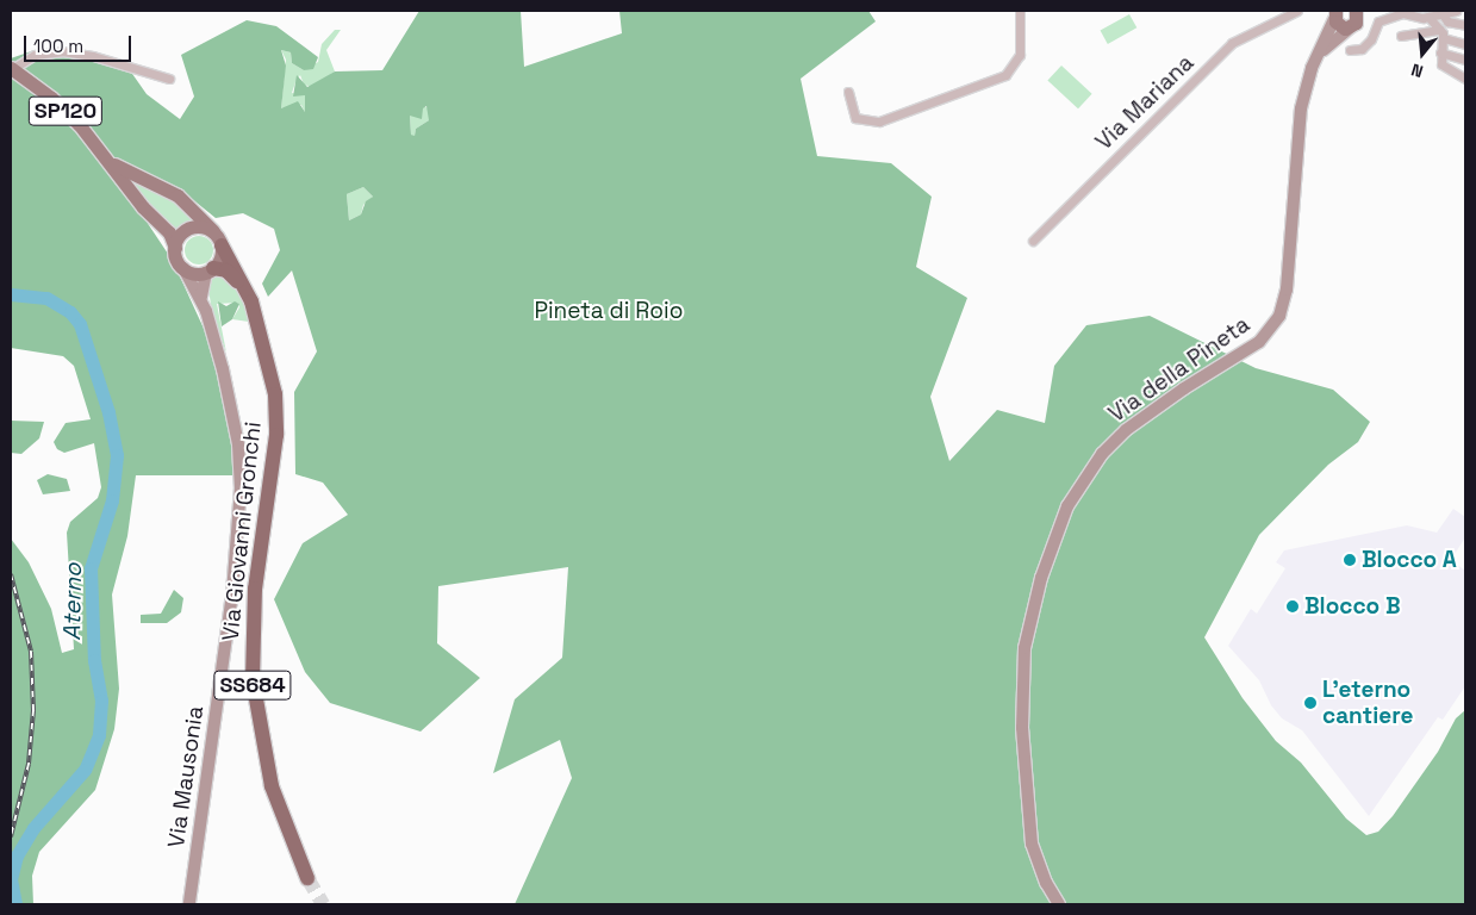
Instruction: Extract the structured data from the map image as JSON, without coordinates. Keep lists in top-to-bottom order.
{
  "streets": {
    "highway": ["Via Giovanni Gronchi", "SS684"],
    "main road": ["SP120", "Via della Pineta", "Via Mausonia"],
    "street": ["Via Mariana"]
  },
  "crossings": [
    ["SP120", "Via Giovanni Gronchi"],
    ["SP120", "Via Mausonia"],
    ["Via Giovanni Gronchi", "Via Mausonia"]
  ],
  "water": ["Aterno"],
  "parks": ["Pineta di Roio"],
  "places": ["Blocco A", "Blocco B", "L'eterno cantiere"],
  "scale_bar": "100 m",
  "north": "bottom"
}
